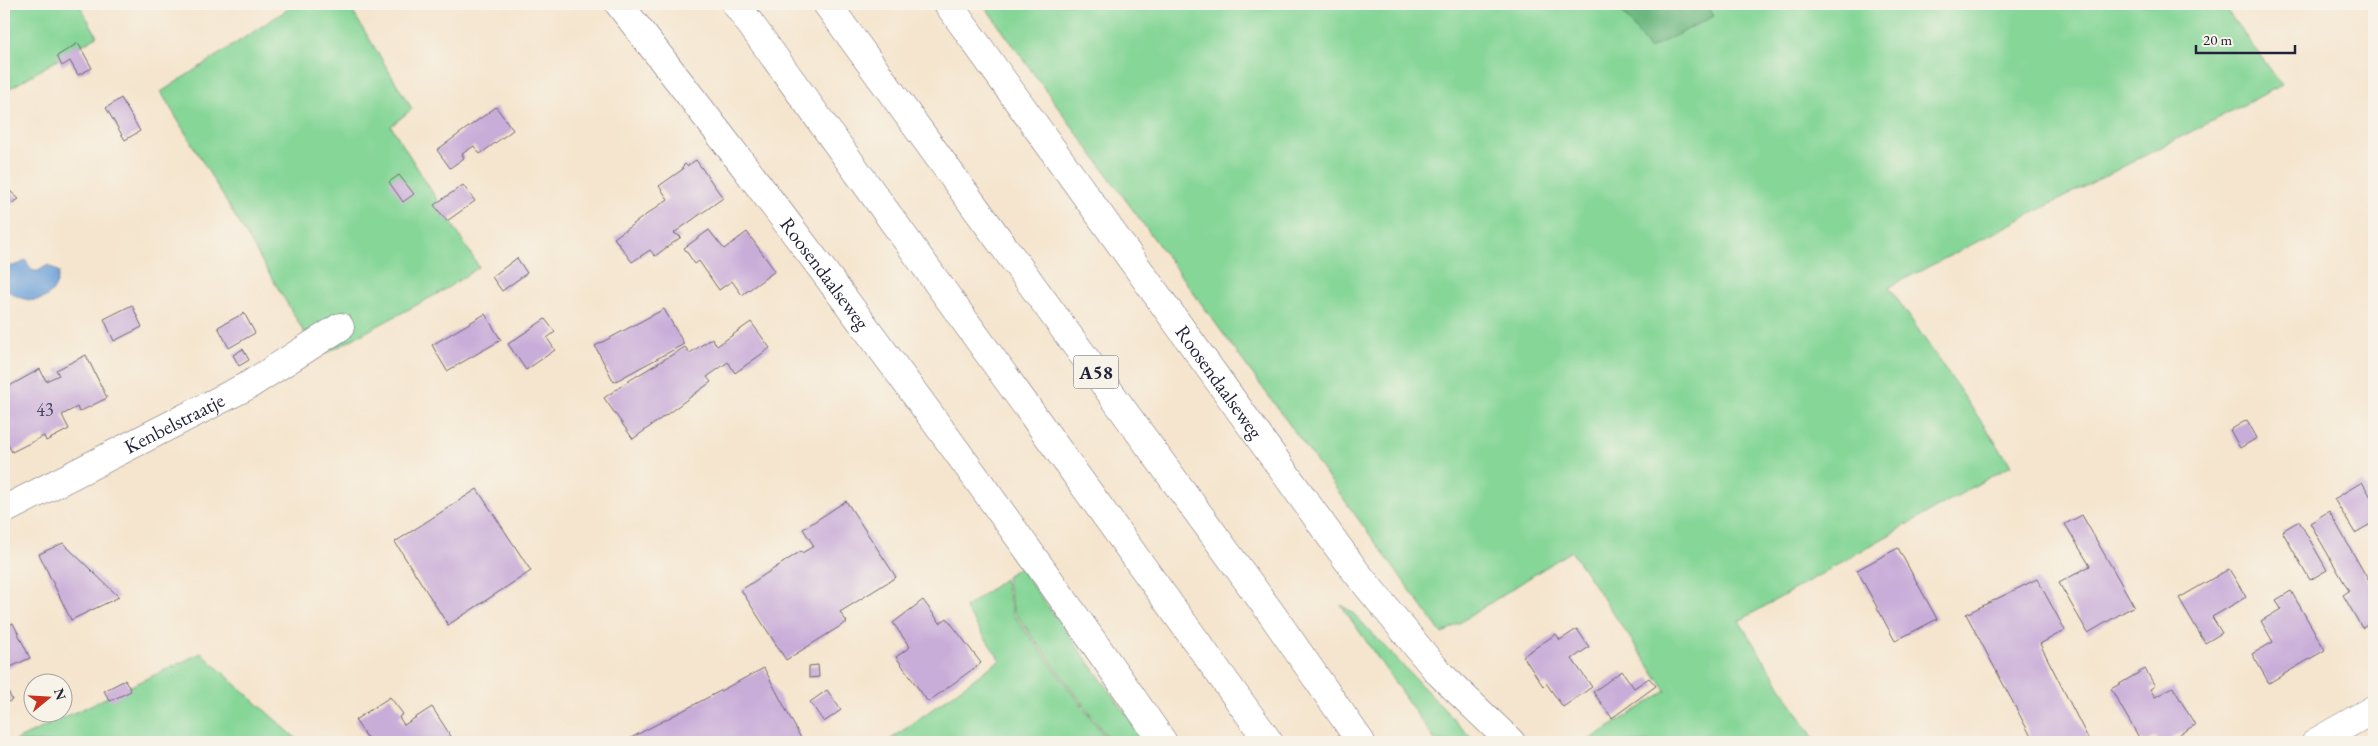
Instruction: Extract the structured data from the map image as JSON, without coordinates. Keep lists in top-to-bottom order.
{
  "streets": {
    "main road": ["Roosendaalseweg", "A58", "Kenbelstraatje"]
  },
  "house_numbers": ["43"],
  "scale_bar": "20 m",
  "north": "right"
}
